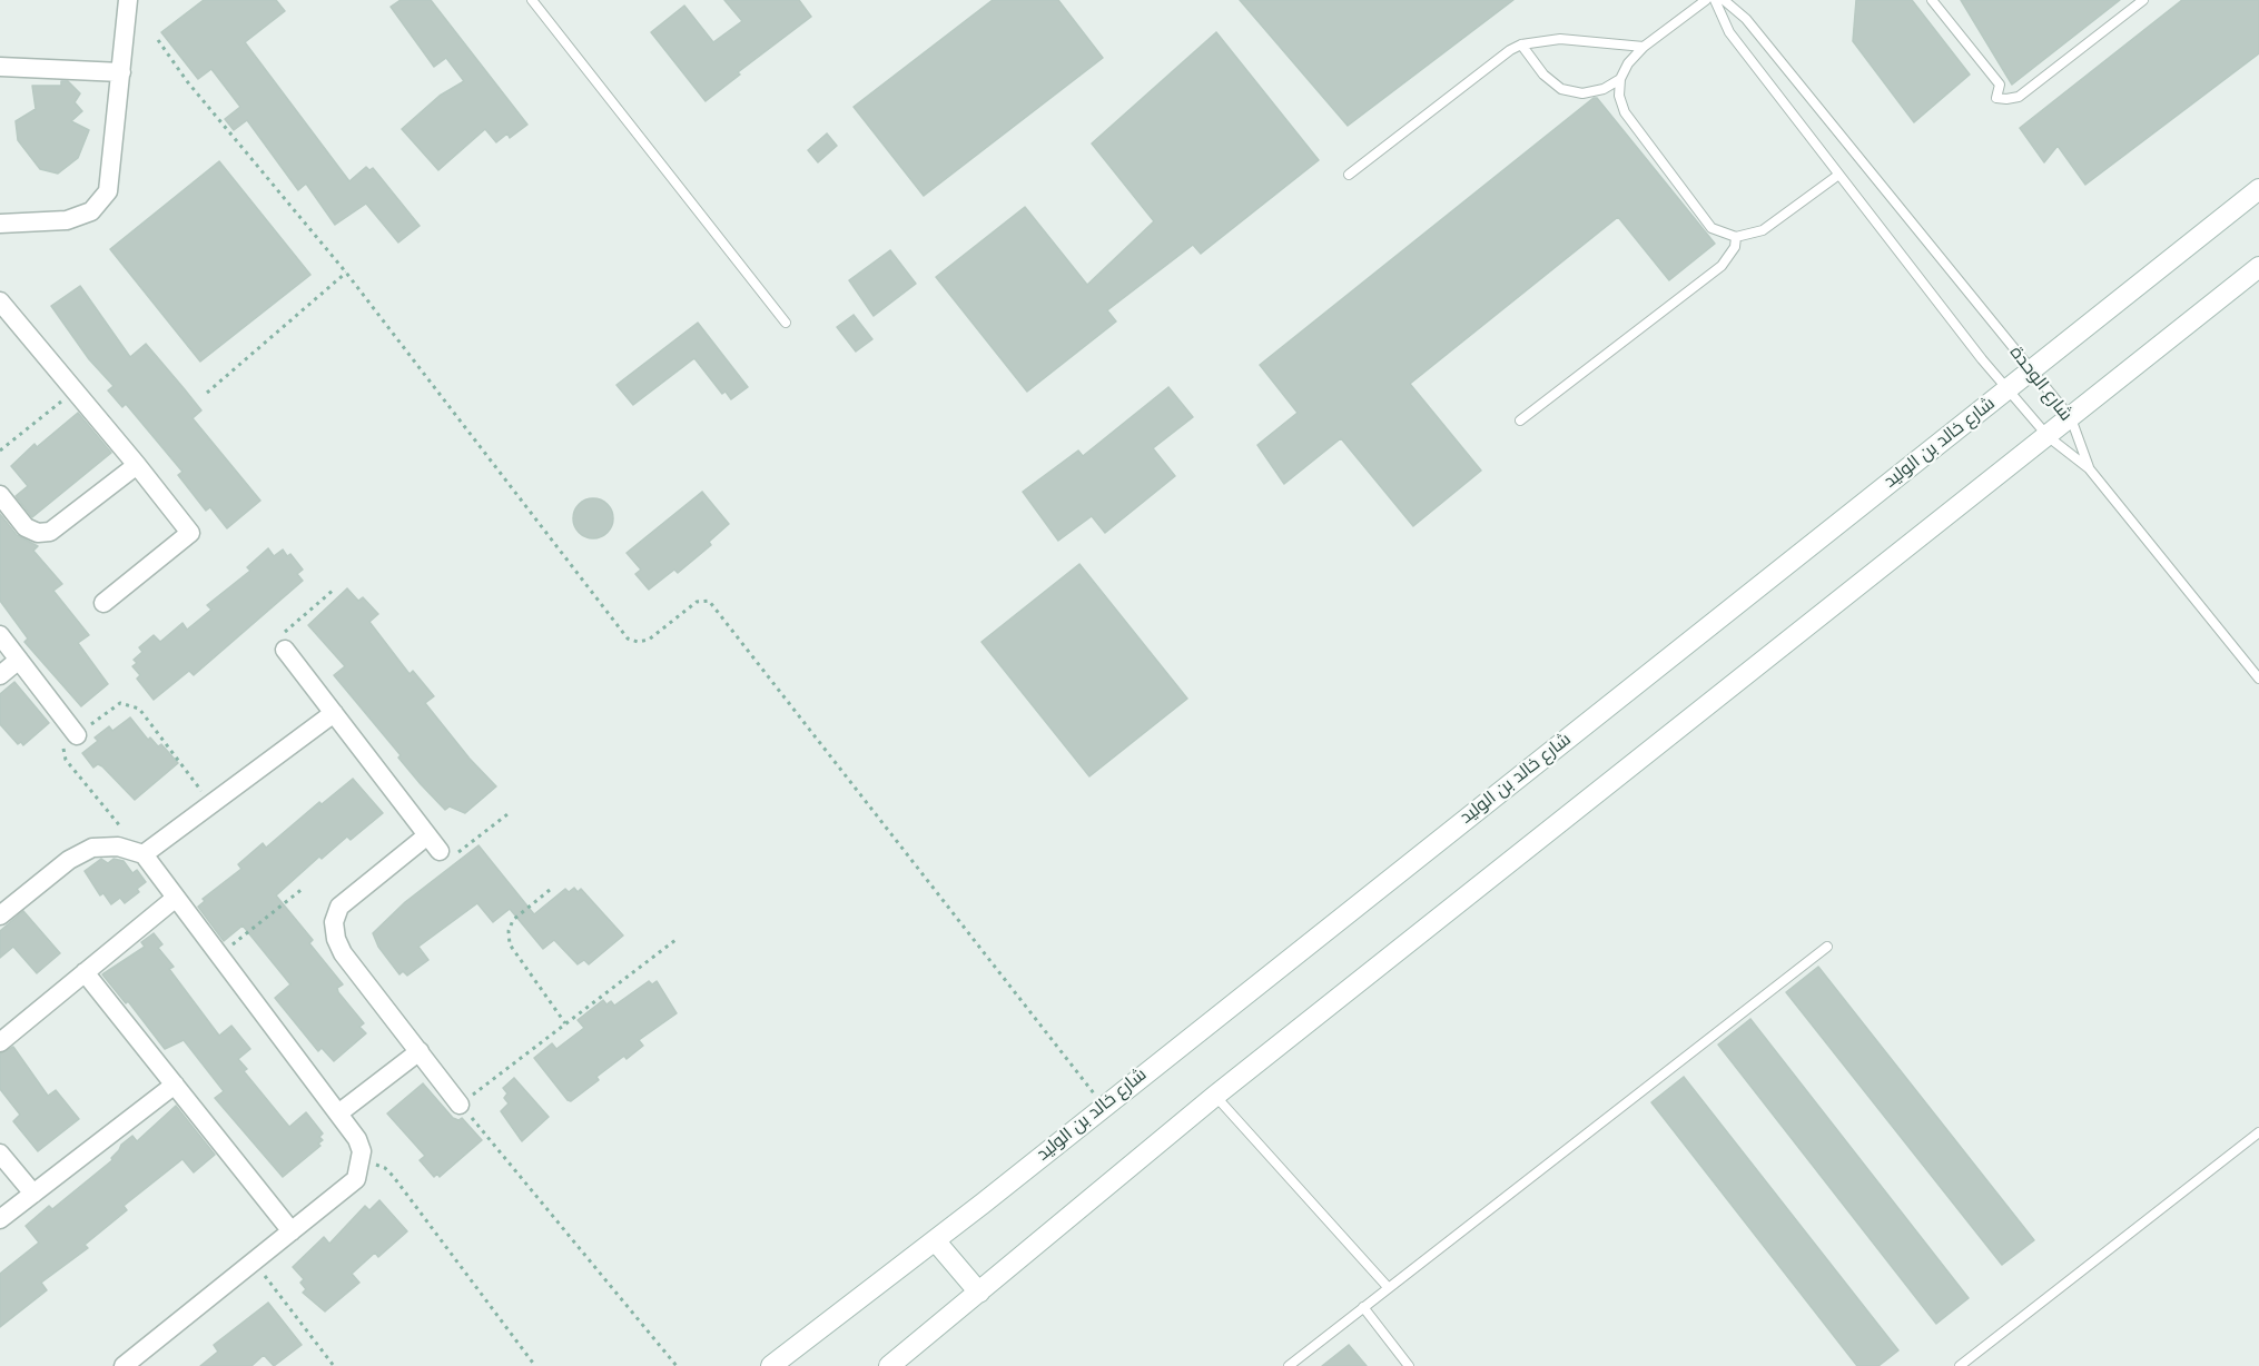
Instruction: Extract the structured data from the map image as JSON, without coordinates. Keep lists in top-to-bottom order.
{
  "streets": {
    "main road": ["شارع خالد بن الوليد"],
    "lane": ["شارع الوحدة"]
  },
  "crossings": [
    ["شارع الوحدة", "شارع خالد بن الوليد"]
  ]
}
